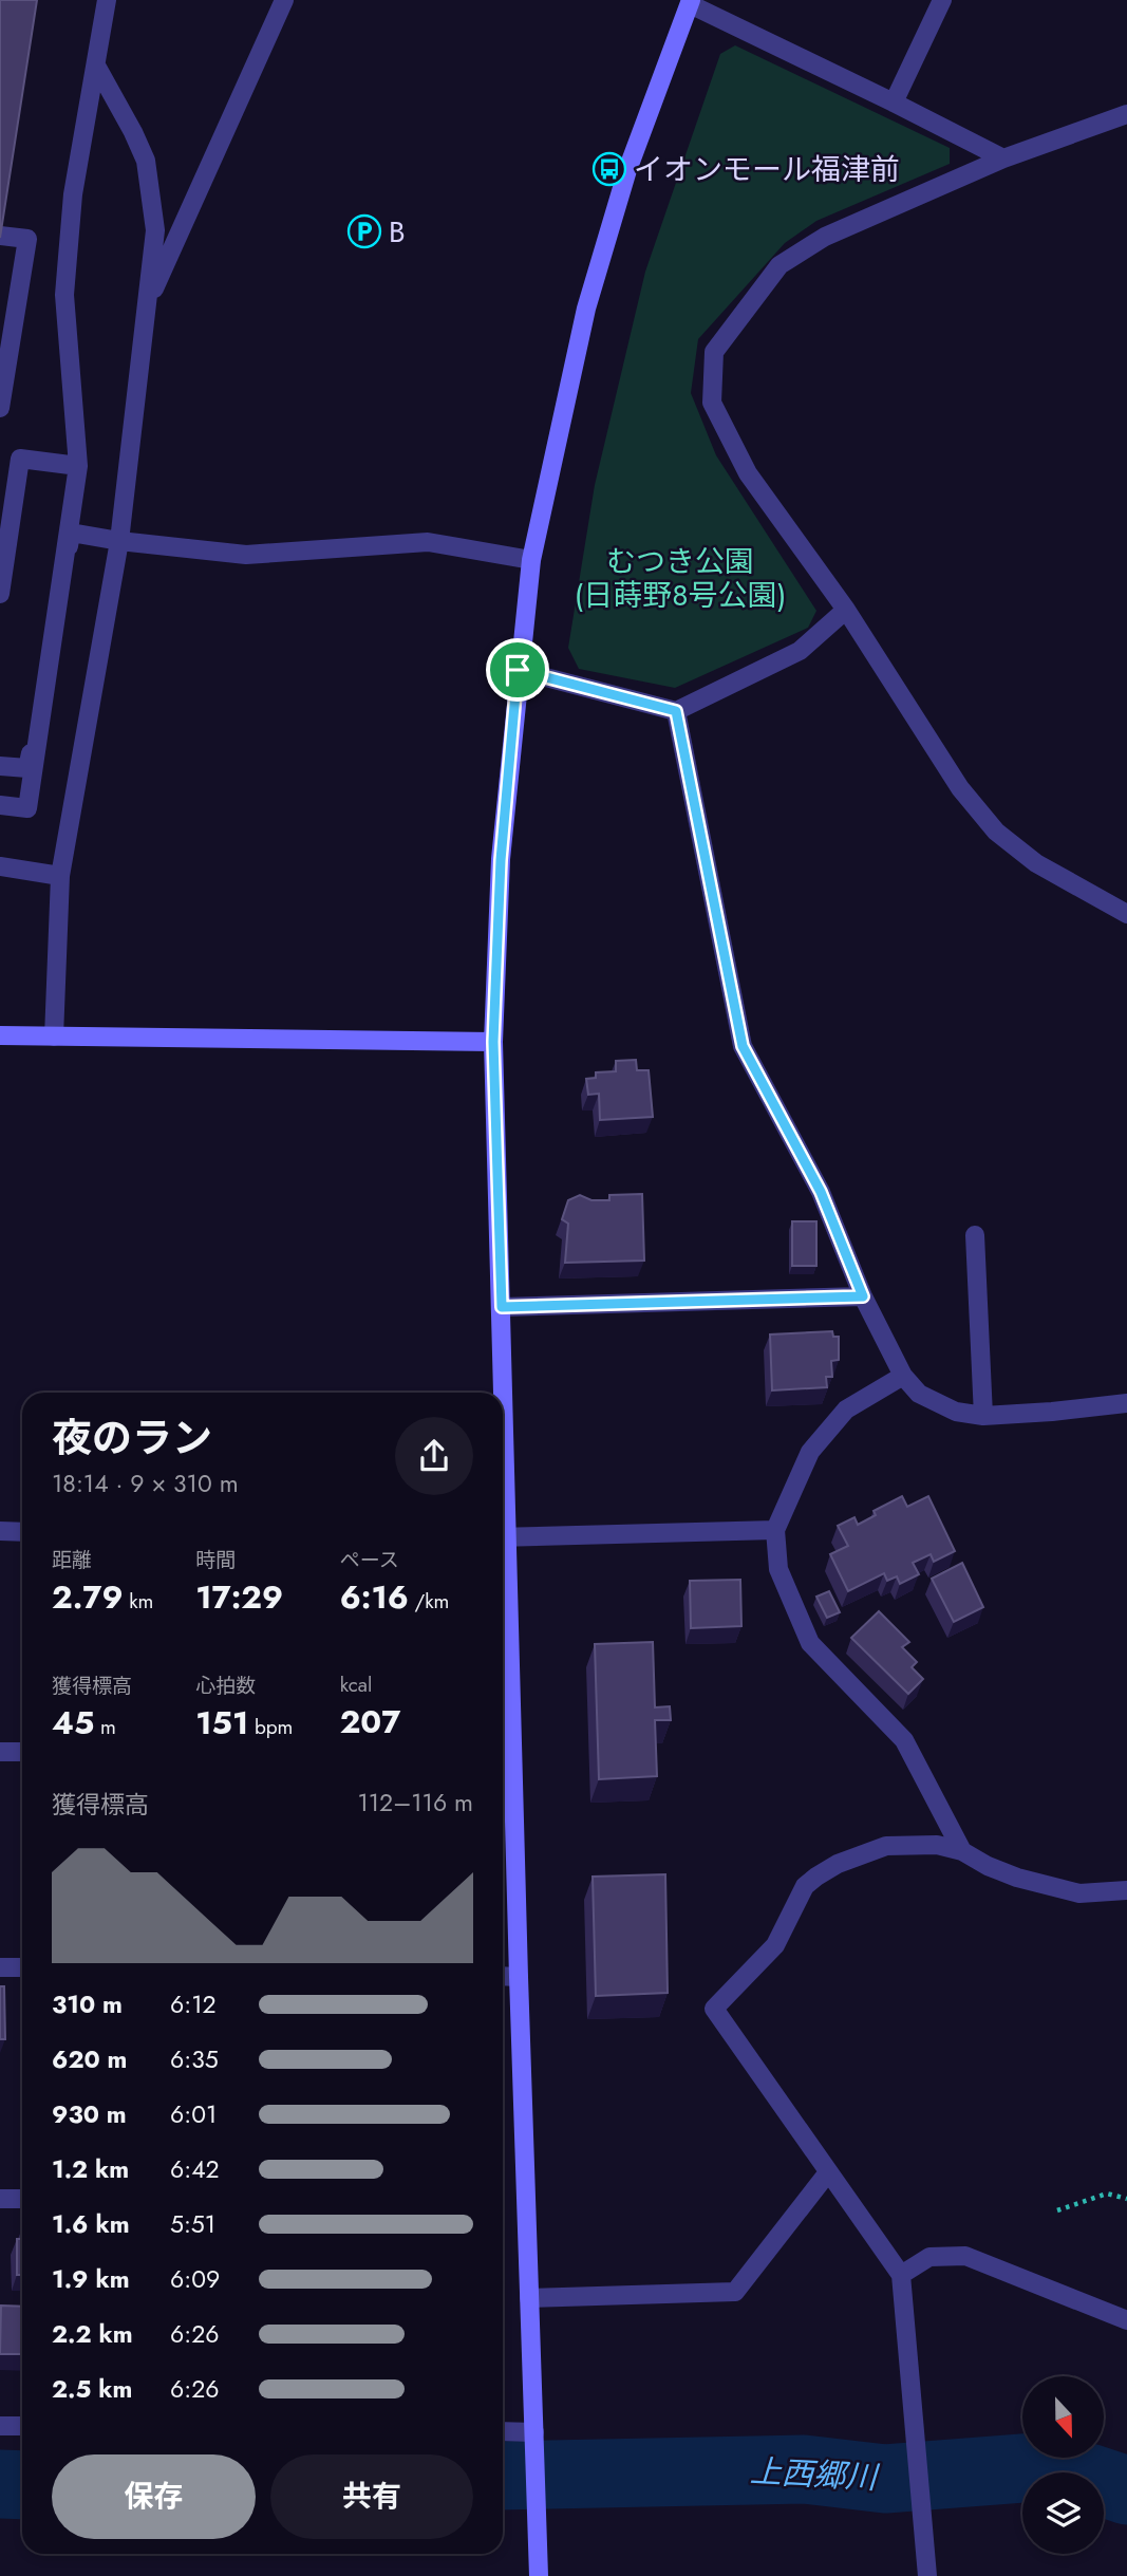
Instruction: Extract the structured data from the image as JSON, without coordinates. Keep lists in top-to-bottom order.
{
  "water": ["上西郷川"],
  "parks": ["むつき公園 (日蒔野8号公園)"],
  "places": {
    "bus stop": ["イオンモール福津前"],
    "parking": ["B"]
  },
  "north": "bottom",
  "page": {
    "heading": ["夜のラン", "18:14 · 9 × 310 m"],
    "stats": [
      ["距離", "2.79 km"],
      ["時間", "17:29"],
      ["ペース", "6:16 /km"],
      ["獲得標高", "45 m"],
      ["心拍数", "151 bpm"],
      ["kcal", "207"]
    ],
    "chart": ["獲得標高", "112–116 m"],
    "list": [
      {
        "name": "310 m",
        "note": "6:12"
      },
      {
        "name": "620 m",
        "note": "6:35"
      },
      {
        "name": "930 m",
        "note": "6:01"
      },
      {
        "name": "1.2 km",
        "note": "6:42"
      },
      {
        "name": "1.6 km",
        "note": "5:51"
      },
      {
        "name": "1.9 km",
        "note": "6:09"
      },
      {
        "name": "2.2 km",
        "note": "6:26"
      },
      {
        "name": "2.5 km",
        "note": "6:26"
      }
    ],
    "buttons": ["保存", "共有"]
  }
}
